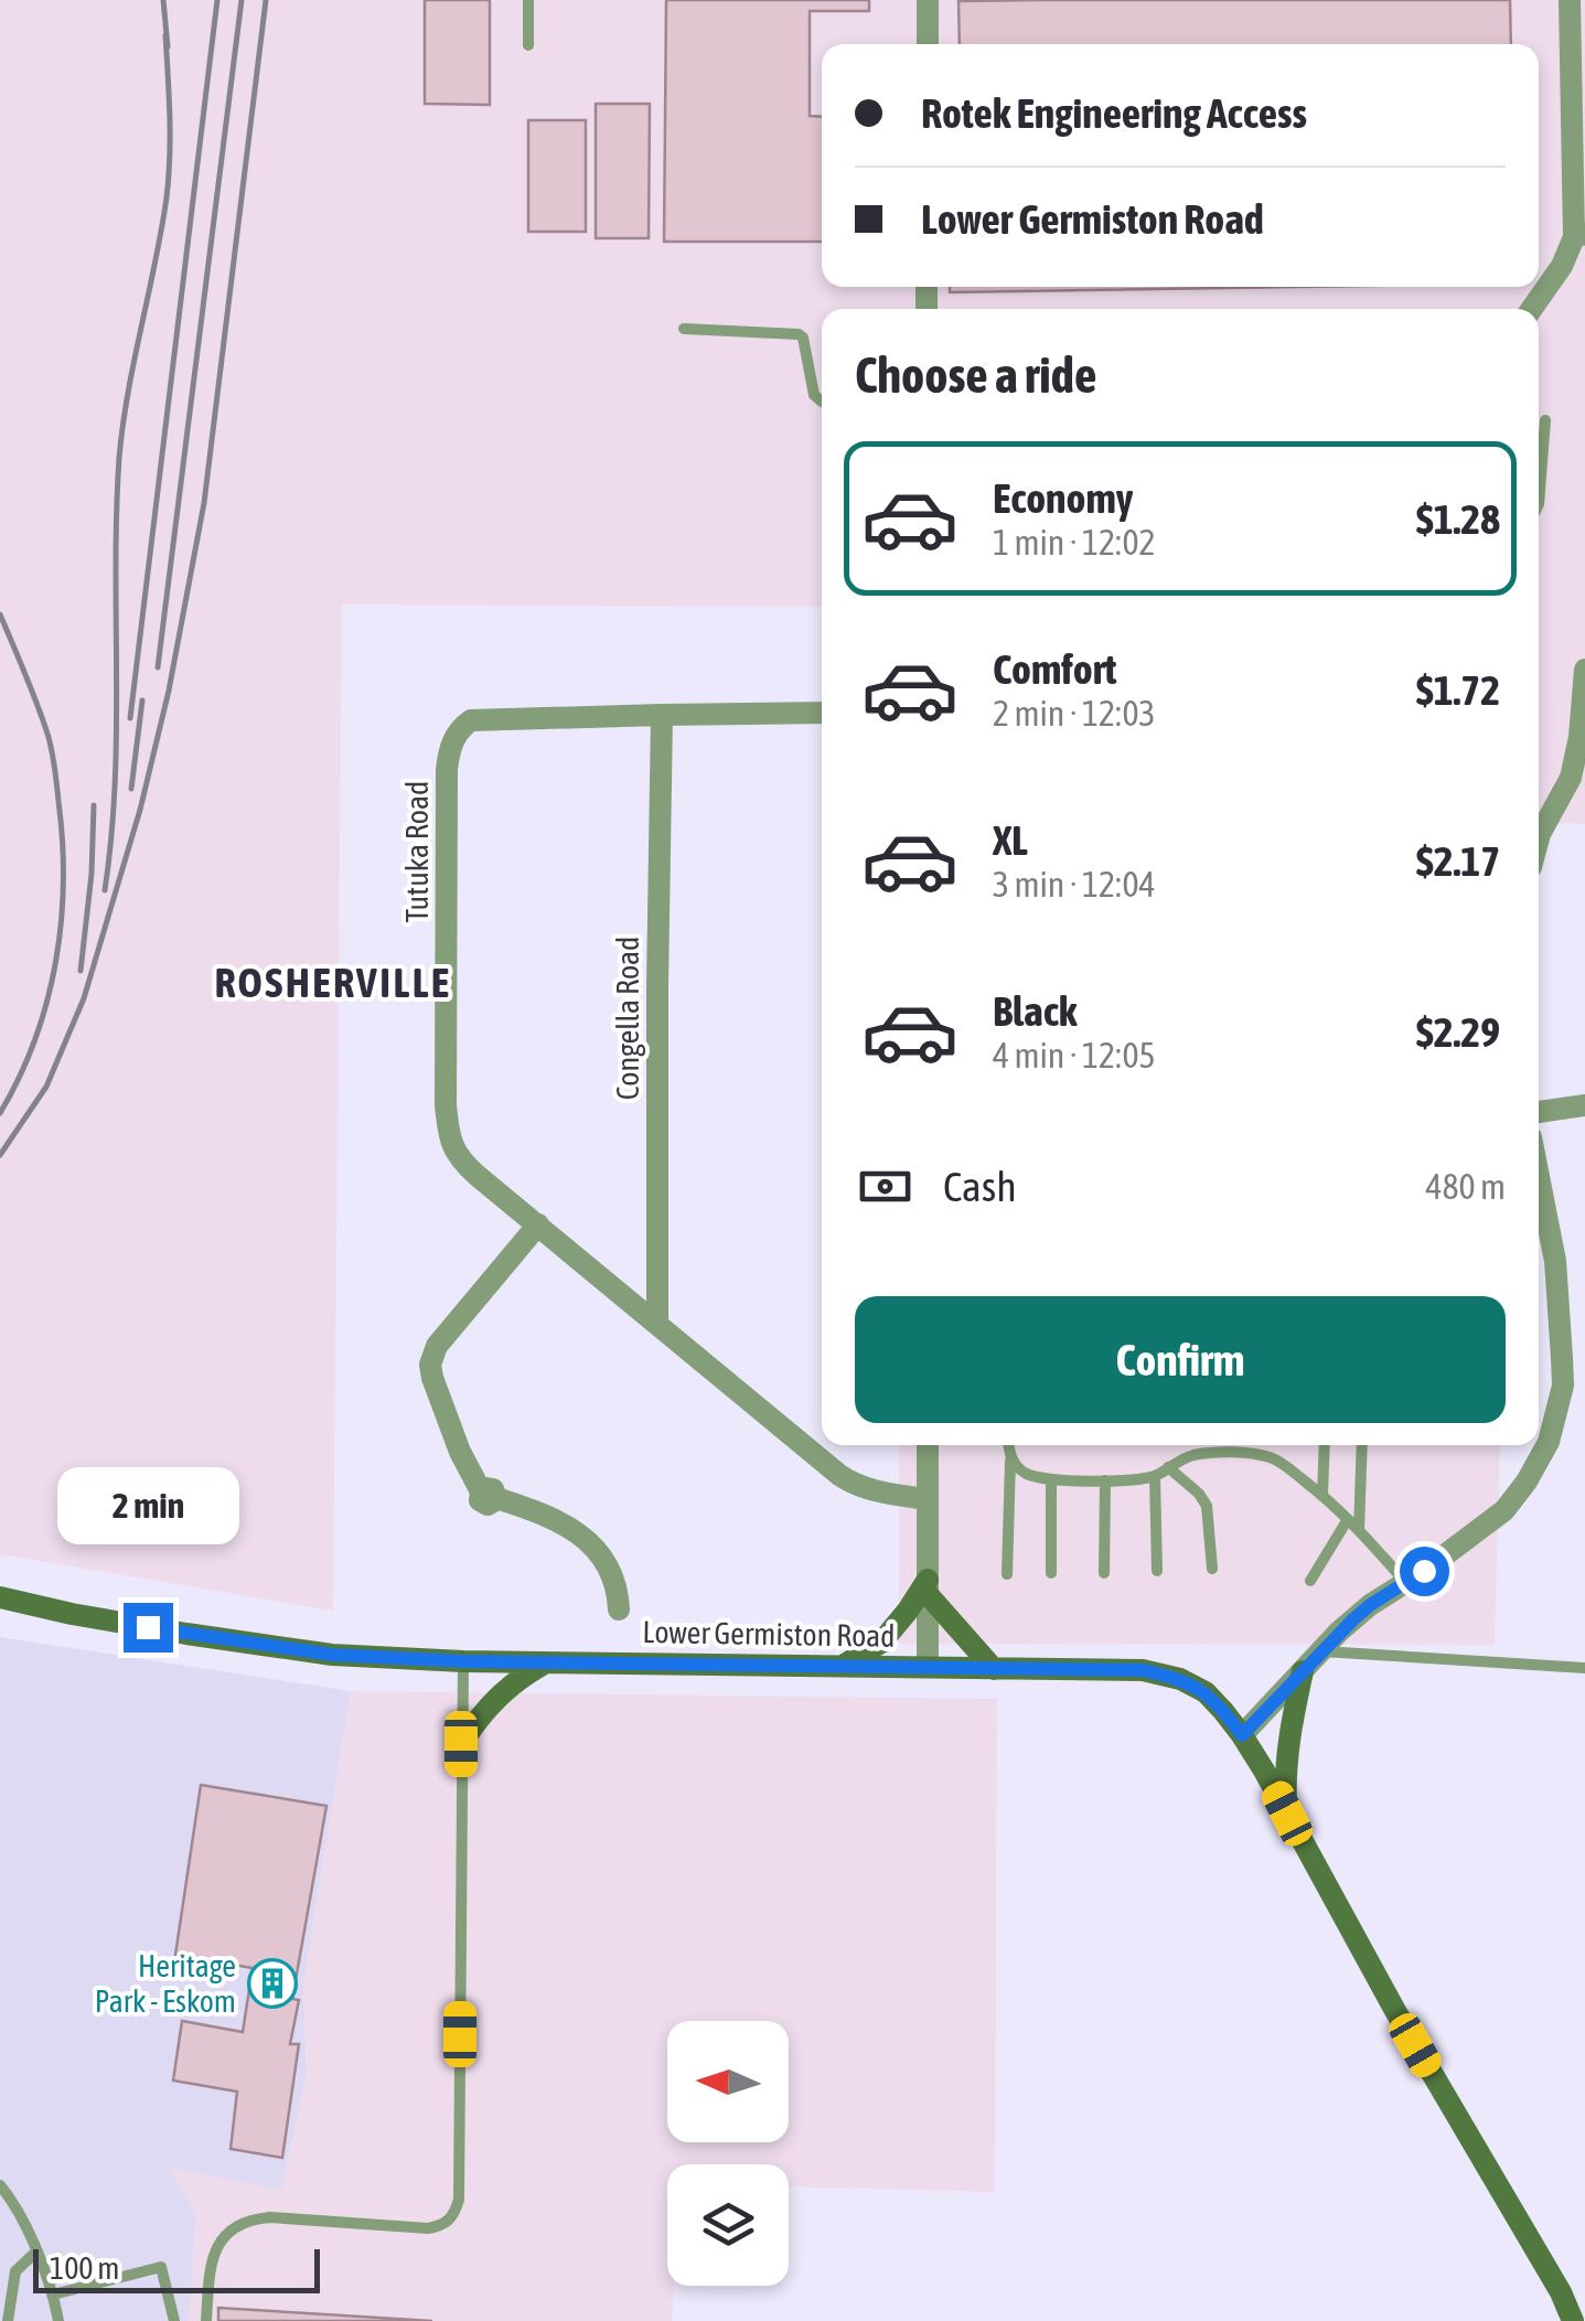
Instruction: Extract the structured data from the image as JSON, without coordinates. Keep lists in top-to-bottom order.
{
  "streets": {
    "street": ["Tutuka Road", "Congella Road", "Lower Germiston Road"]
  },
  "crossings": [
    ["Tutuka Road", "Congella Road"]
  ],
  "districts": ["ROSHERVILLE"],
  "places": {
    "building": ["Heritage Park - Eskom"]
  },
  "scale_bar": "100 m",
  "north": "left",
  "page": {
    "banner": ["Rotek Engineering Access", "Lower Germiston Road"],
    "heading": "Choose a ride",
    "list": [
      {
        "name": "Economy",
        "note": "1 min · 12:02",
        "value": "$1.28"
      },
      {
        "name": "Comfort",
        "note": "2 min · 12:03",
        "value": "$1.72"
      },
      {
        "name": "XL",
        "note": "3 min · 12:04",
        "value": "$2.17"
      },
      {
        "name": "Black",
        "note": "4 min · 12:05",
        "value": "$2.29"
      }
    ],
    "pay": ["Cash", "480 m"],
    "buttons": "Confirm",
    "bubble": "2 min",
    "scale": "100 m"
  }
}
